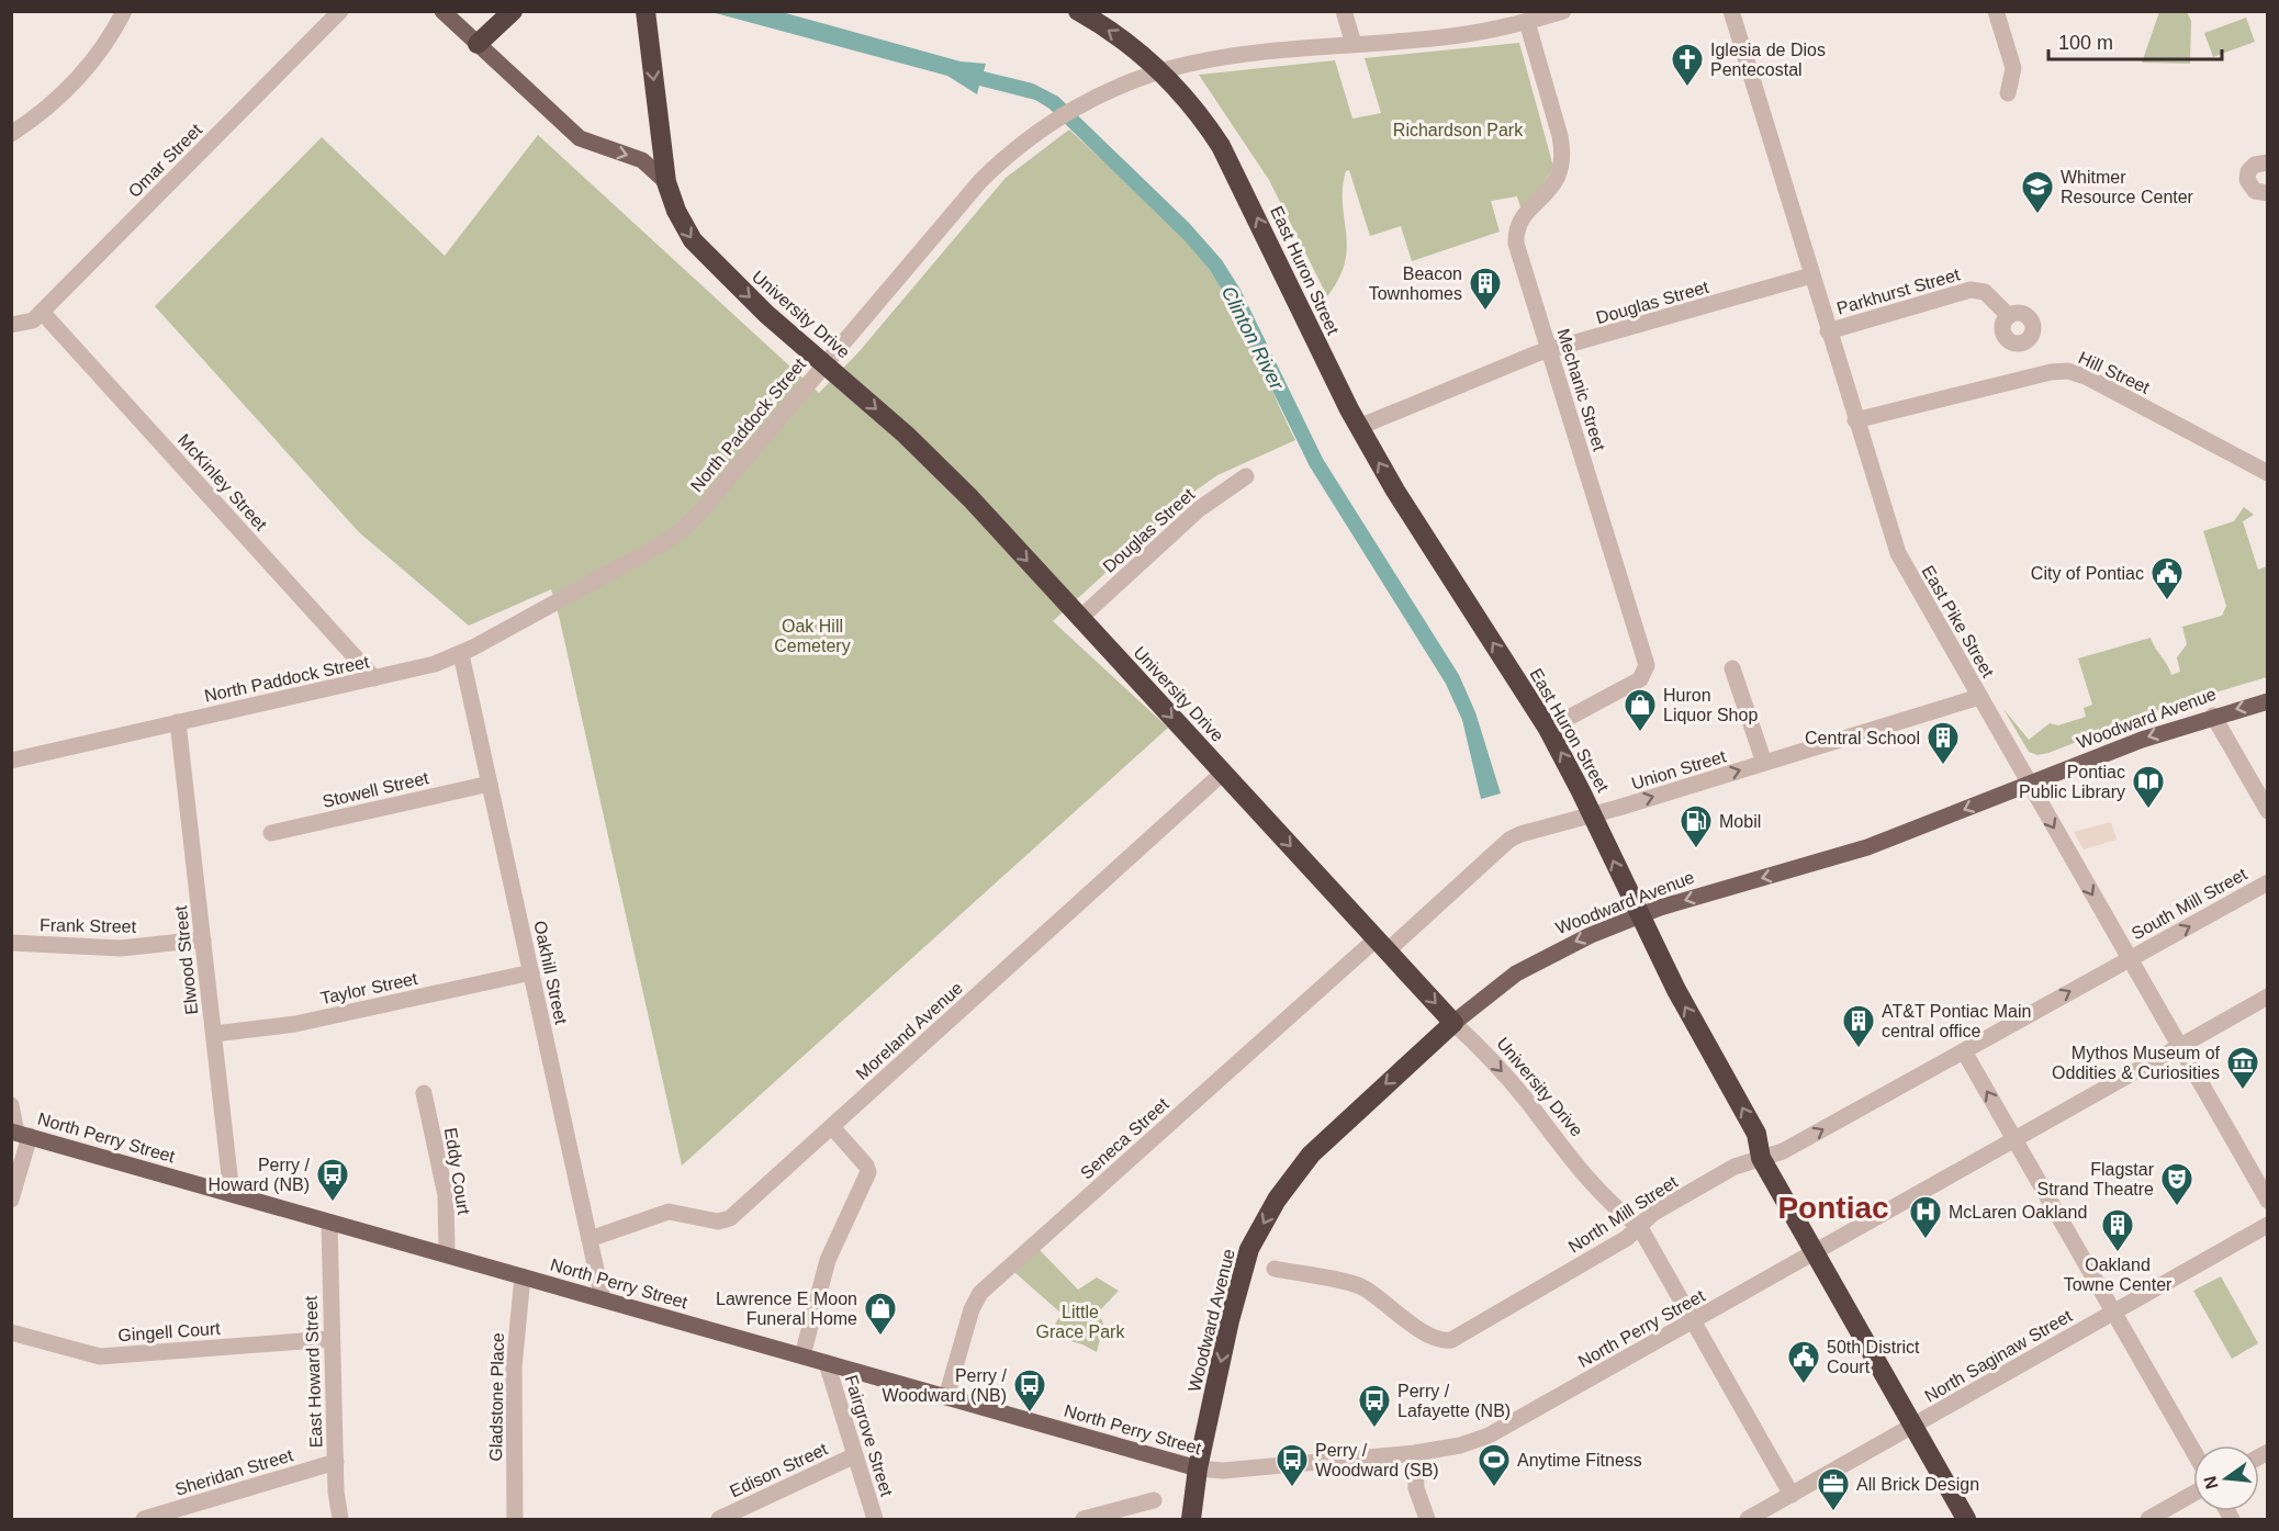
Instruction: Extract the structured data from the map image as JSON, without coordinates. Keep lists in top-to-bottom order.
{
  "streets": {
    "highway": ["East Huron Street", "University Drive", "Woodward Avenue"],
    "main road": ["North Perry Street"],
    "street": [
      "Omar Street",
      "Parkhurst Street",
      "Douglas Street",
      "Hill Street",
      "Mechanic Street",
      "North Paddock Street",
      "McKinley Street",
      "East Pike Street",
      "Union Street",
      "Stowell Street",
      "South Mill Street",
      "Frank Street",
      "Elwood Street",
      "Oakhill Street",
      "Taylor Street",
      "Moreland Avenue",
      "Seneca Street",
      "Eddy Court",
      "North Mill Street",
      "Gingell Court",
      "North Saginaw Street",
      "East Howard Street",
      "Gladstone Place",
      "Fairgrove Street",
      "Edison Street",
      "Sheridan Street"
    ]
  },
  "crossings": [
    ["Omar Street", "McKinley Street"],
    ["East Huron Street", "Douglas Street"],
    ["East Huron Street", "Mechanic Street"],
    ["East Huron Street", "North Paddock Street"],
    ["East Huron Street", "Woodward Avenue"],
    ["East Huron Street", "Union Street"],
    ["East Huron Street", "North Perry Street"],
    ["East Huron Street", "North Mill Street"],
    ["East Huron Street", "North Saginaw Street"],
    ["Parkhurst Street", "East Pike Street"],
    ["Douglas Street", "University Drive"],
    ["Douglas Street", "Mechanic Street"],
    ["Douglas Street", "East Pike Street"],
    ["University Drive", "North Paddock Street"],
    ["University Drive", "Woodward Avenue"],
    ["University Drive", "Union Street"],
    ["University Drive", "Moreland Avenue"],
    ["University Drive", "North Perry Street"],
    ["University Drive", "Seneca Street"],
    ["University Drive", "North Mill Street"],
    ["University Drive", "North Saginaw Street"],
    ["Hill Street", "East Pike Street"],
    ["Mechanic Street", "North Paddock Street"],
    ["North Paddock Street", "McKinley Street"],
    ["North Paddock Street", "Elwood Street"],
    ["North Paddock Street", "Oakhill Street"],
    ["East Pike Street", "Woodward Avenue"],
    ["East Pike Street", "Union Street"],
    ["East Pike Street", "South Mill Street"],
    ["East Pike Street", "North Perry Street"],
    ["East Pike Street", "North Mill Street"],
    ["Woodward Avenue", "North Perry Street"],
    ["Union Street", "Seneca Street"],
    ["Stowell Street", "Oakhill Street"],
    ["South Mill Street", "North Mill Street"],
    ["Frank Street", "Elwood Street"],
    ["Elwood Street", "Taylor Street"],
    ["Elwood Street", "North Perry Street"],
    ["Oakhill Street", "Taylor Street"],
    ["Oakhill Street", "Moreland Avenue"],
    ["Oakhill Street", "North Perry Street"],
    ["North Perry Street", "Seneca Street"],
    ["North Perry Street", "Eddy Court"],
    ["North Perry Street", "East Howard Street"],
    ["North Perry Street", "Gladstone Place"],
    ["North Perry Street", "Fairgrove Street"],
    ["Gingell Court", "East Howard Street"],
    ["East Howard Street", "Sheridan Street"],
    ["Fairgrove Street", "Edison Street"]
  ],
  "one_way": [
    "East Huron Street",
    "University Drive",
    "Woodward Avenue",
    "South Mill Street",
    "North Mill Street"
  ],
  "districts": ["Pontiac"],
  "water": ["Clinton River"],
  "parks": ["Richardson Park", "Oak Hill Cemetery", "Little Grace Park"],
  "places": {
    "church": ["Iglesia de Dios Pentecostal"],
    "school or university": ["Whitmer Resource Center"],
    "building": [
      "Beacon Townhomes",
      "Central School",
      "AT&T Pontiac Main central office",
      "Oakland Towne Center"
    ],
    "public building": ["City of Pontiac", "50th District Court"],
    "shop": ["Huron Liquor Shop", "Lawrence E Moon Funeral Home"],
    "library": ["Pontiac Public Library"],
    "fuel station": ["Mobil"],
    "museum": ["Mythos Museum of Oddities & Curiosities"],
    "bus stop": [
      "Perry / Howard (NB)",
      "Perry / Woodward (NB)",
      "Perry / Lafayette (NB)",
      "Perry / Woodward (SB)"
    ],
    "theatre": ["Flagstar Strand Theatre"],
    "hospital": ["McLaren Oakland"],
    "sports": ["Anytime Fitness"],
    "office": ["All Brick Design"]
  },
  "scale_bar": "100 m",
  "north": "left"
}
